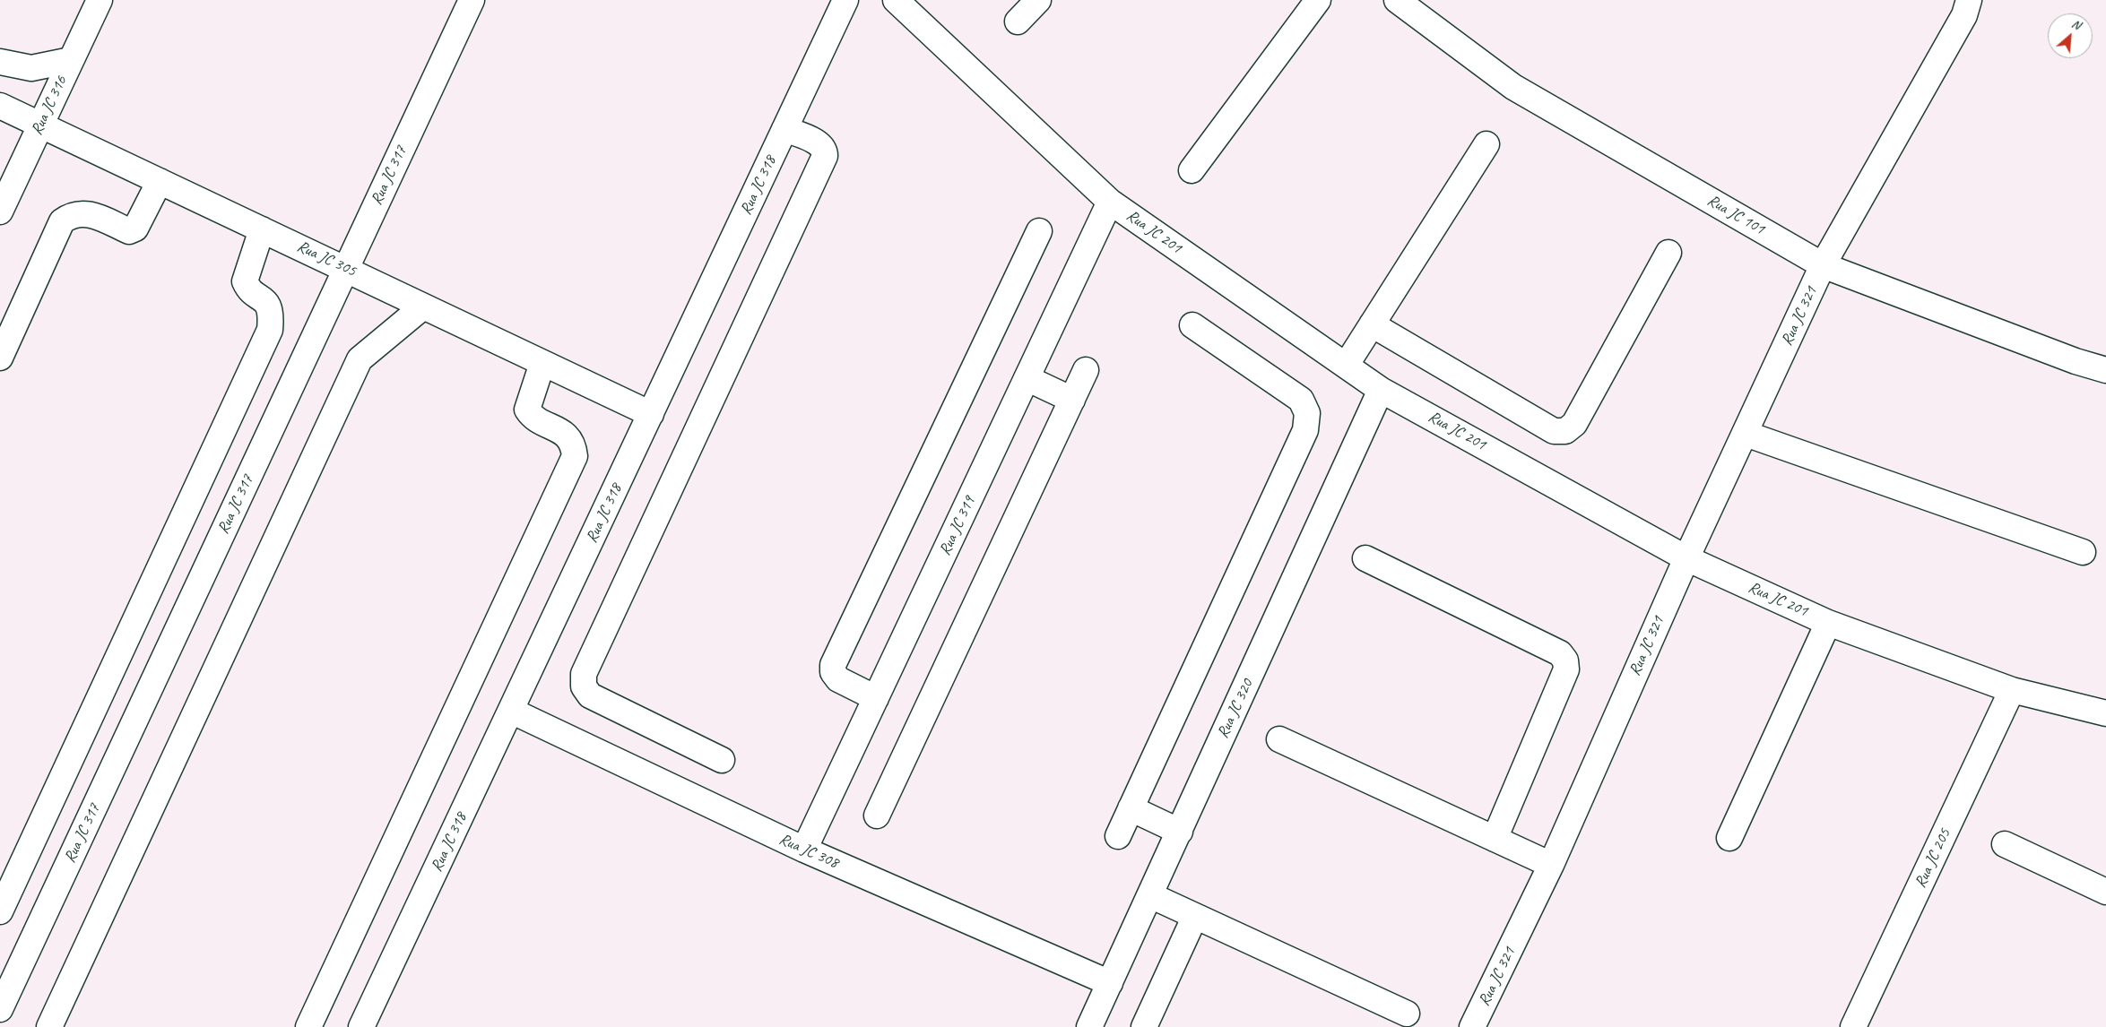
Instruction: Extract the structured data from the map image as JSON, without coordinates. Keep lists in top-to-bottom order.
{
  "streets": {
    "street": [
      "Rua JC 316",
      "Rua JC 317",
      "Rua JC 318",
      "Rua JC 101",
      "Rua JC 201",
      "Rua JC 305",
      "Rua JC 321",
      "Rua JC 319",
      "Rua JC 320",
      "Rua JC 308",
      "Rua JC 205"
    ]
  },
  "crossings": [
    ["Rua JC 316", "Rua JC 305"],
    ["Rua JC 317", "Rua JC 305"],
    ["Rua JC 318", "Rua JC 305"],
    ["Rua JC 318", "Rua JC 308"],
    ["Rua JC 101", "Rua JC 321"],
    ["Rua JC 201", "Rua JC 321"],
    ["Rua JC 201", "Rua JC 319"],
    ["Rua JC 201", "Rua JC 320"],
    ["Rua JC 201", "Rua JC 205"],
    ["Rua JC 319", "Rua JC 308"],
    ["Rua JC 320", "Rua JC 308"]
  ],
  "north": "top right"
}
